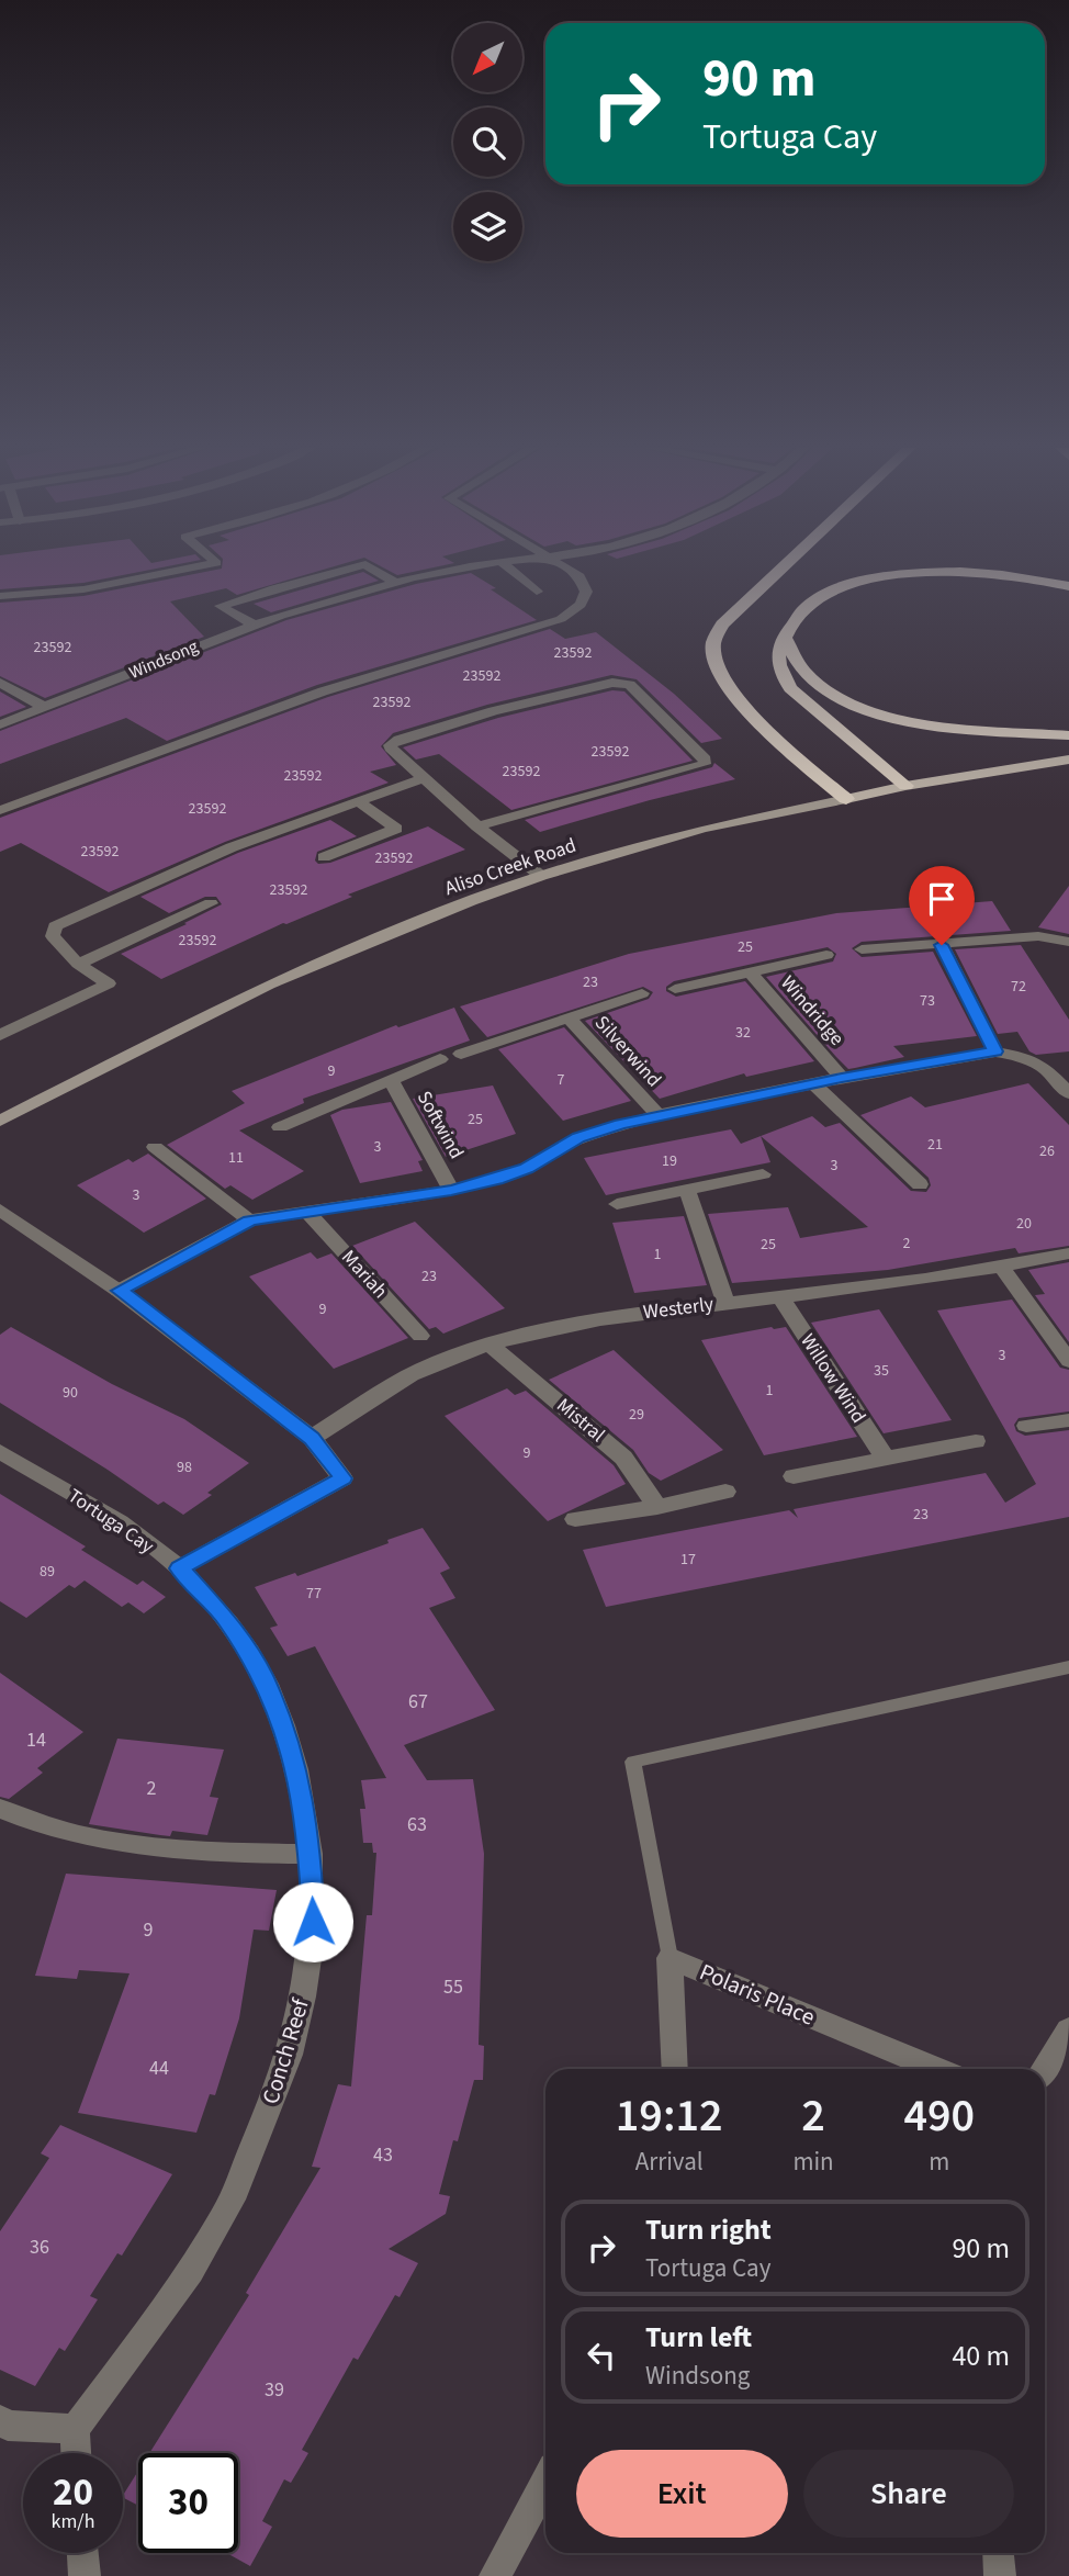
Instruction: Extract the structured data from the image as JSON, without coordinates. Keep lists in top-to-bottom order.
{
  "streets": {
    "main road": ["Aliso Creek Road"],
    "street": [
      "Windsong",
      "Windridge",
      "Silverwind",
      "Softwind",
      "Mariah",
      "Westerly",
      "Willow Wind",
      "Mistral",
      "Tortuga Cay",
      "Polaris Place",
      "Conch Reef"
    ]
  },
  "crossings": [
    ["Westerly", "Willow Wind"],
    ["Westerly", "Mistral"],
    ["Tortuga Cay", "Conch Reef"]
  ],
  "house_numbers": [
    "23592",
    "23592",
    "23592",
    "23592",
    "23592",
    "23592",
    "23592",
    "23592",
    "23592",
    "23592",
    "23592",
    "23592",
    "25",
    "23",
    "72",
    "73",
    "32",
    "9",
    "7",
    "25",
    "21",
    "3",
    "26",
    "11",
    "19",
    "3",
    "3",
    "20",
    "2",
    "25",
    "1",
    "23",
    "9",
    "3",
    "35",
    "1",
    "90",
    "29",
    "9",
    "98",
    "23",
    "17",
    "89",
    "77",
    "67",
    "14",
    "2",
    "63",
    "9",
    "55",
    "44",
    "43",
    "36",
    "39"
  ],
  "north": "bottom left",
  "page": {
    "turn": ["90 m", "Tortuga Cay"],
    "eta": [
      "19:12",
      "Arrival",
      "2",
      "min",
      "490",
      "m"
    ],
    "list": [
      {
        "name": "Turn right",
        "note": "Tortuga Cay",
        "value": "90 m"
      },
      {
        "name": "Turn left",
        "note": "Windsong",
        "value": "40 m"
      }
    ],
    "buttons": ["Exit", "Share"],
    "speed": "20 km/h",
    "limit": "30"
  }
}
